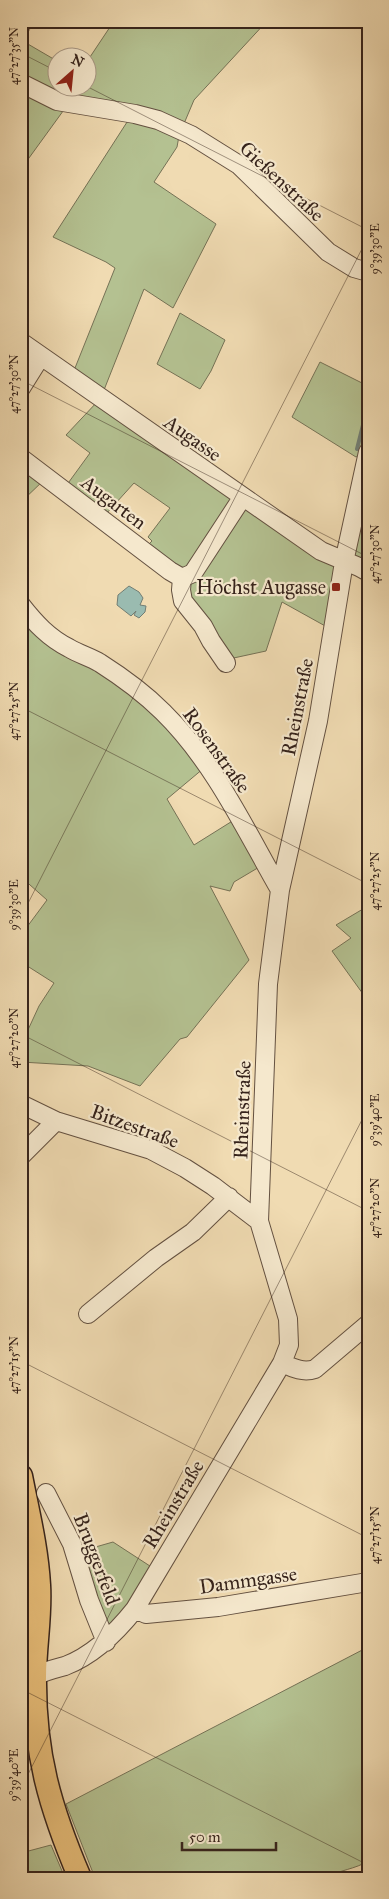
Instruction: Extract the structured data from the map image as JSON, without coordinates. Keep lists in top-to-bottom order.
{
  "streets": {
    "street": [
      "Gießenstraße",
      "Augasse",
      "Augarten",
      "Rheinstraße",
      "Rosenstraße",
      "Bitzestraße",
      "Bruggerfeld",
      "Dammgasse"
    ]
  },
  "crossings": [
    ["Augasse", "Rheinstraße"],
    ["Rheinstraße", "Rosenstraße"],
    ["Rheinstraße", "Bitzestraße"],
    ["Rheinstraße", "Bruggerfeld"],
    ["Rheinstraße", "Dammgasse"]
  ],
  "places": {
    "transit": ["Höchst Augasse"]
  },
  "scale_bar": "50 m",
  "north": "top right",
  "coordinates": [
    "47°27'35\"N",
    "9°39'30\"E",
    "47°27'30\"N",
    "47°27'25\"N",
    "47°27'20\"N",
    "9°39'40\"E",
    "47°27'15\"N"
  ]
}
